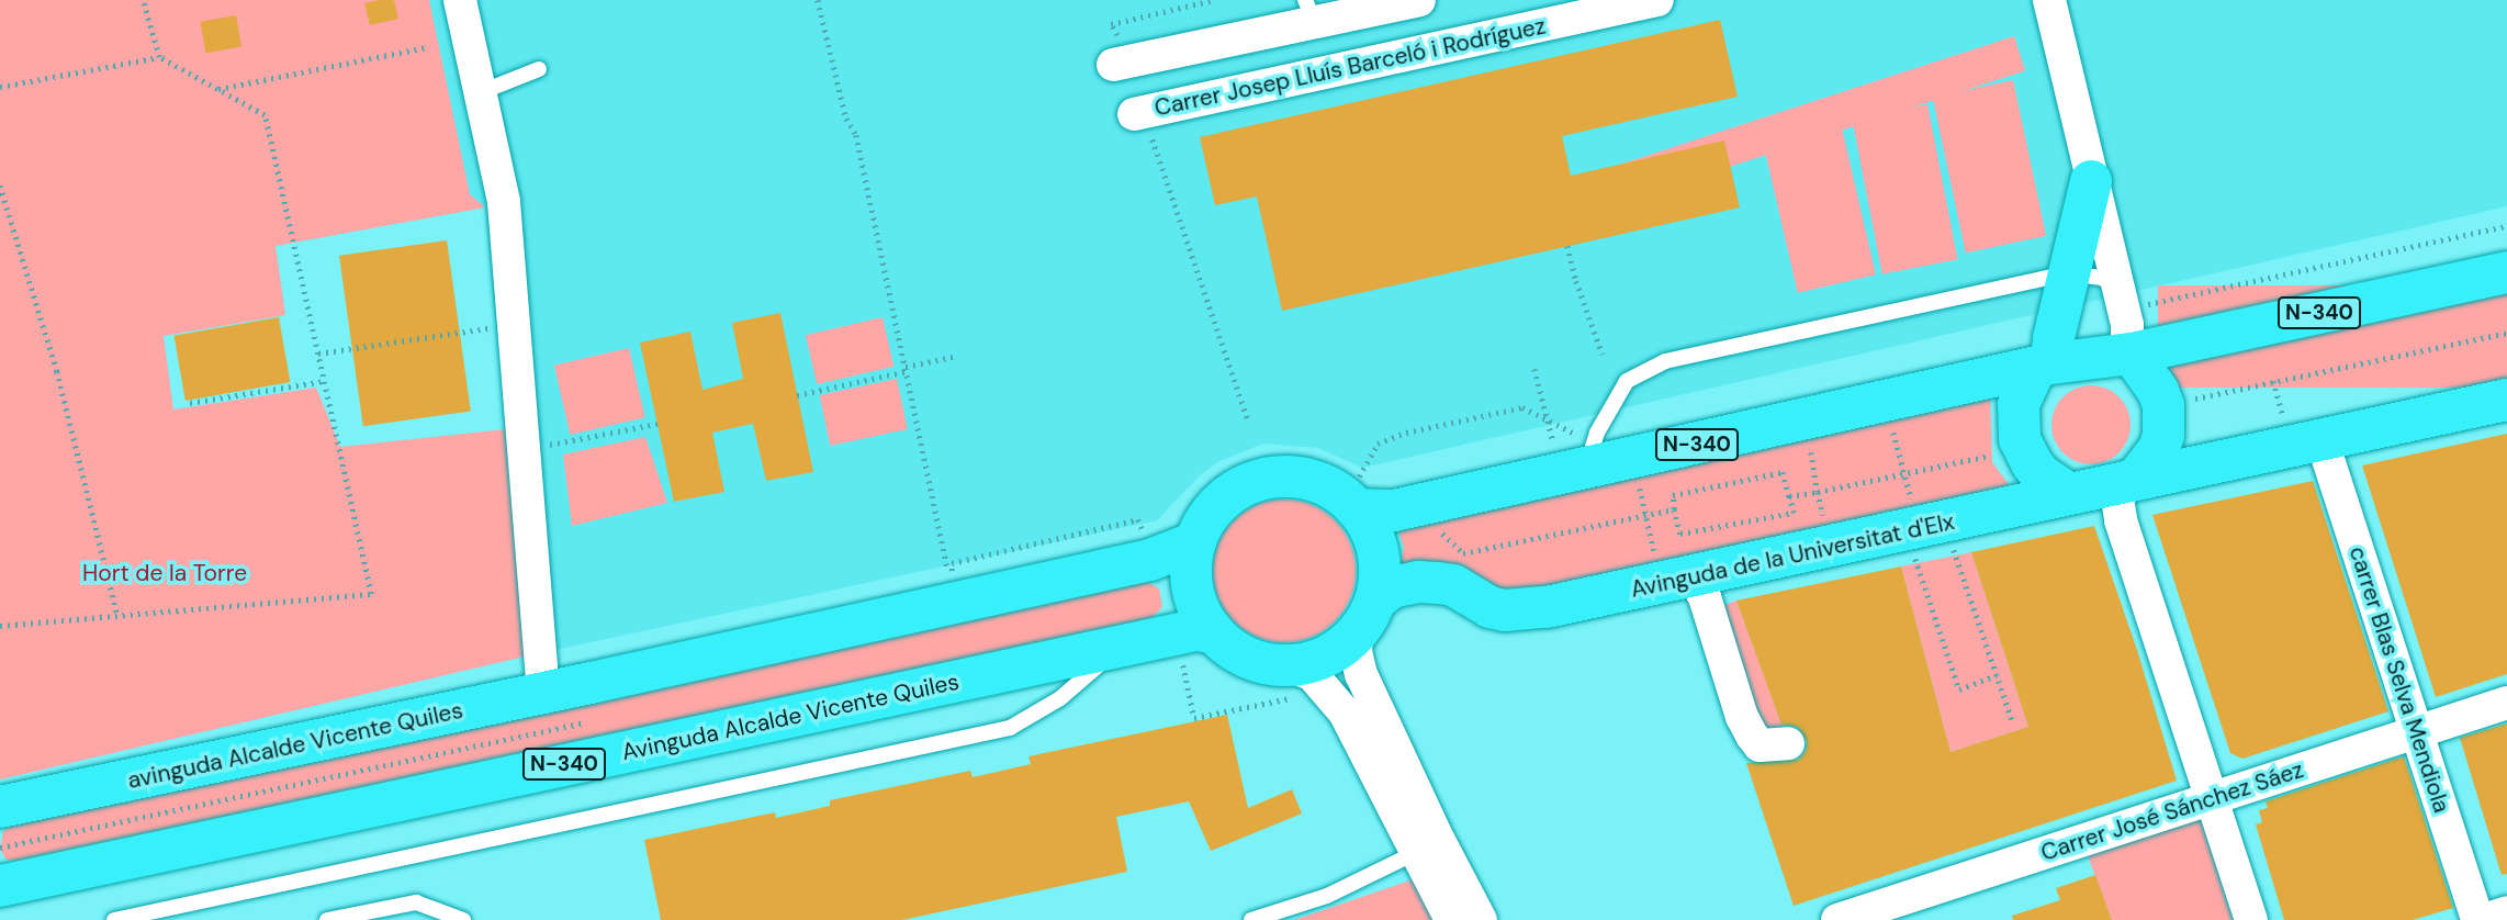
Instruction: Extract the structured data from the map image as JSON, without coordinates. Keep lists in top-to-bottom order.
{
  "streets": {
    "highway": [
      "N-340",
      "Avinguda de la Universitat d'Elx",
      "Avinguda Alcalde Vicente Quiles",
      "avinguda Alcalde Vicente Quiles"
    ],
    "street": ["Carrer Josep Lluís Barceló i Rodríguez", "carrer Blas Selva Mendiola", "Carrer José Sánchez Sáez"]
  },
  "crossings": [
    ["N-340", "Avinguda de la Universitat d'Elx"],
    ["N-340", "Avinguda Alcalde Vicente Quiles"],
    ["N-340", "avinguda Alcalde Vicente Quiles"],
    ["Avinguda de la Universitat d'Elx", "avinguda Alcalde Vicente Quiles"],
    ["carrer Blas Selva Mendiola", "Carrer José Sánchez Sáez"]
  ],
  "parks": ["Hort de la Torre"]
}
